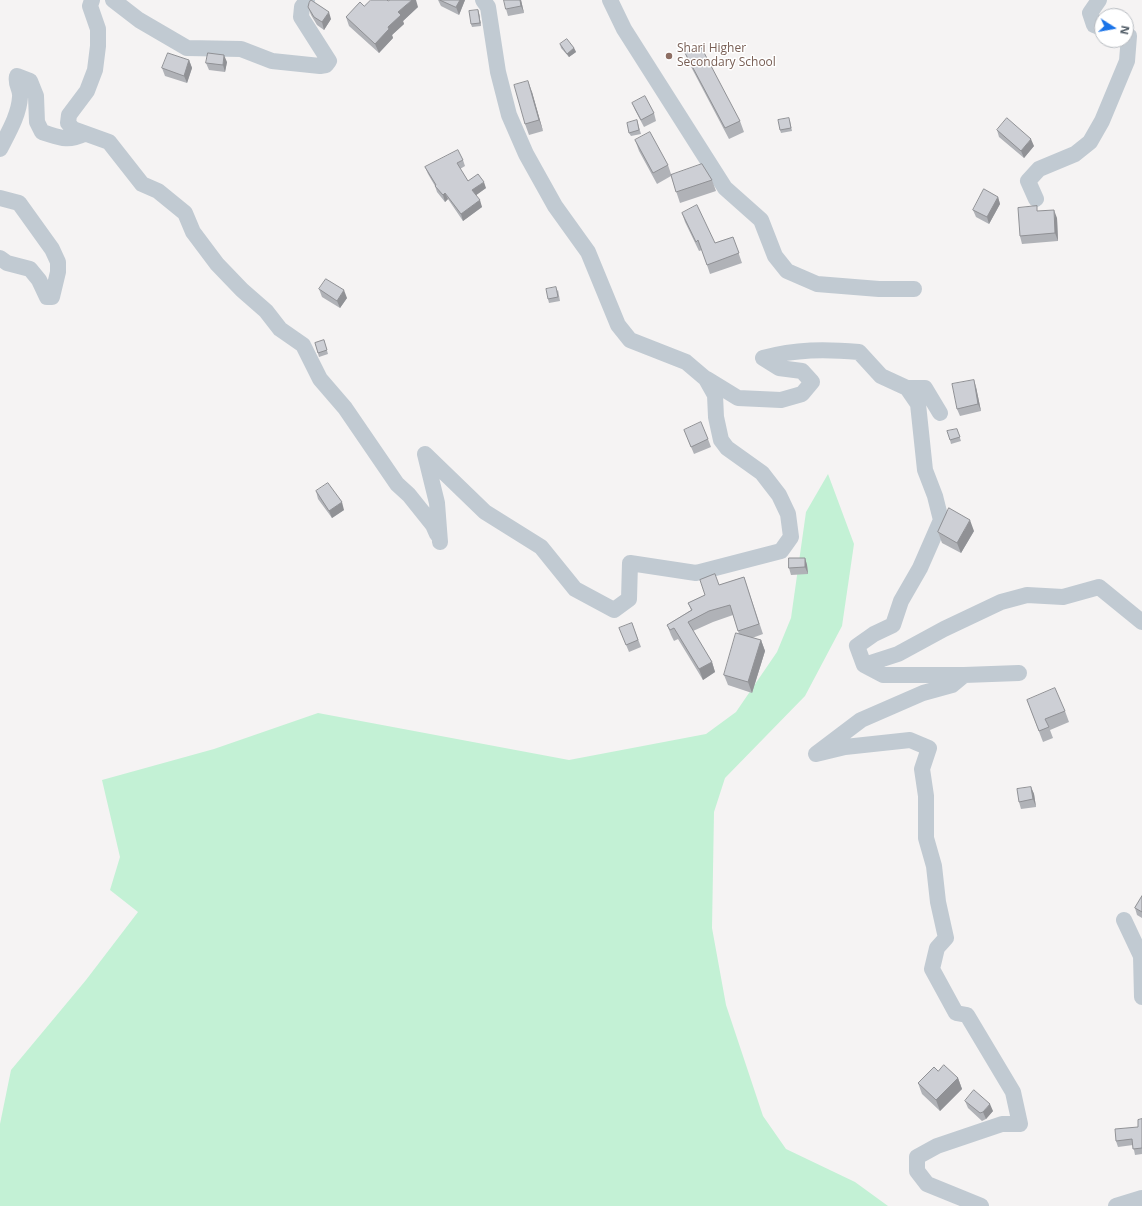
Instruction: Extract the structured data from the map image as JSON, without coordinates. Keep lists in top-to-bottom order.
{
  "places": ["Shari Higher Secondary School"],
  "north": "right"
}
